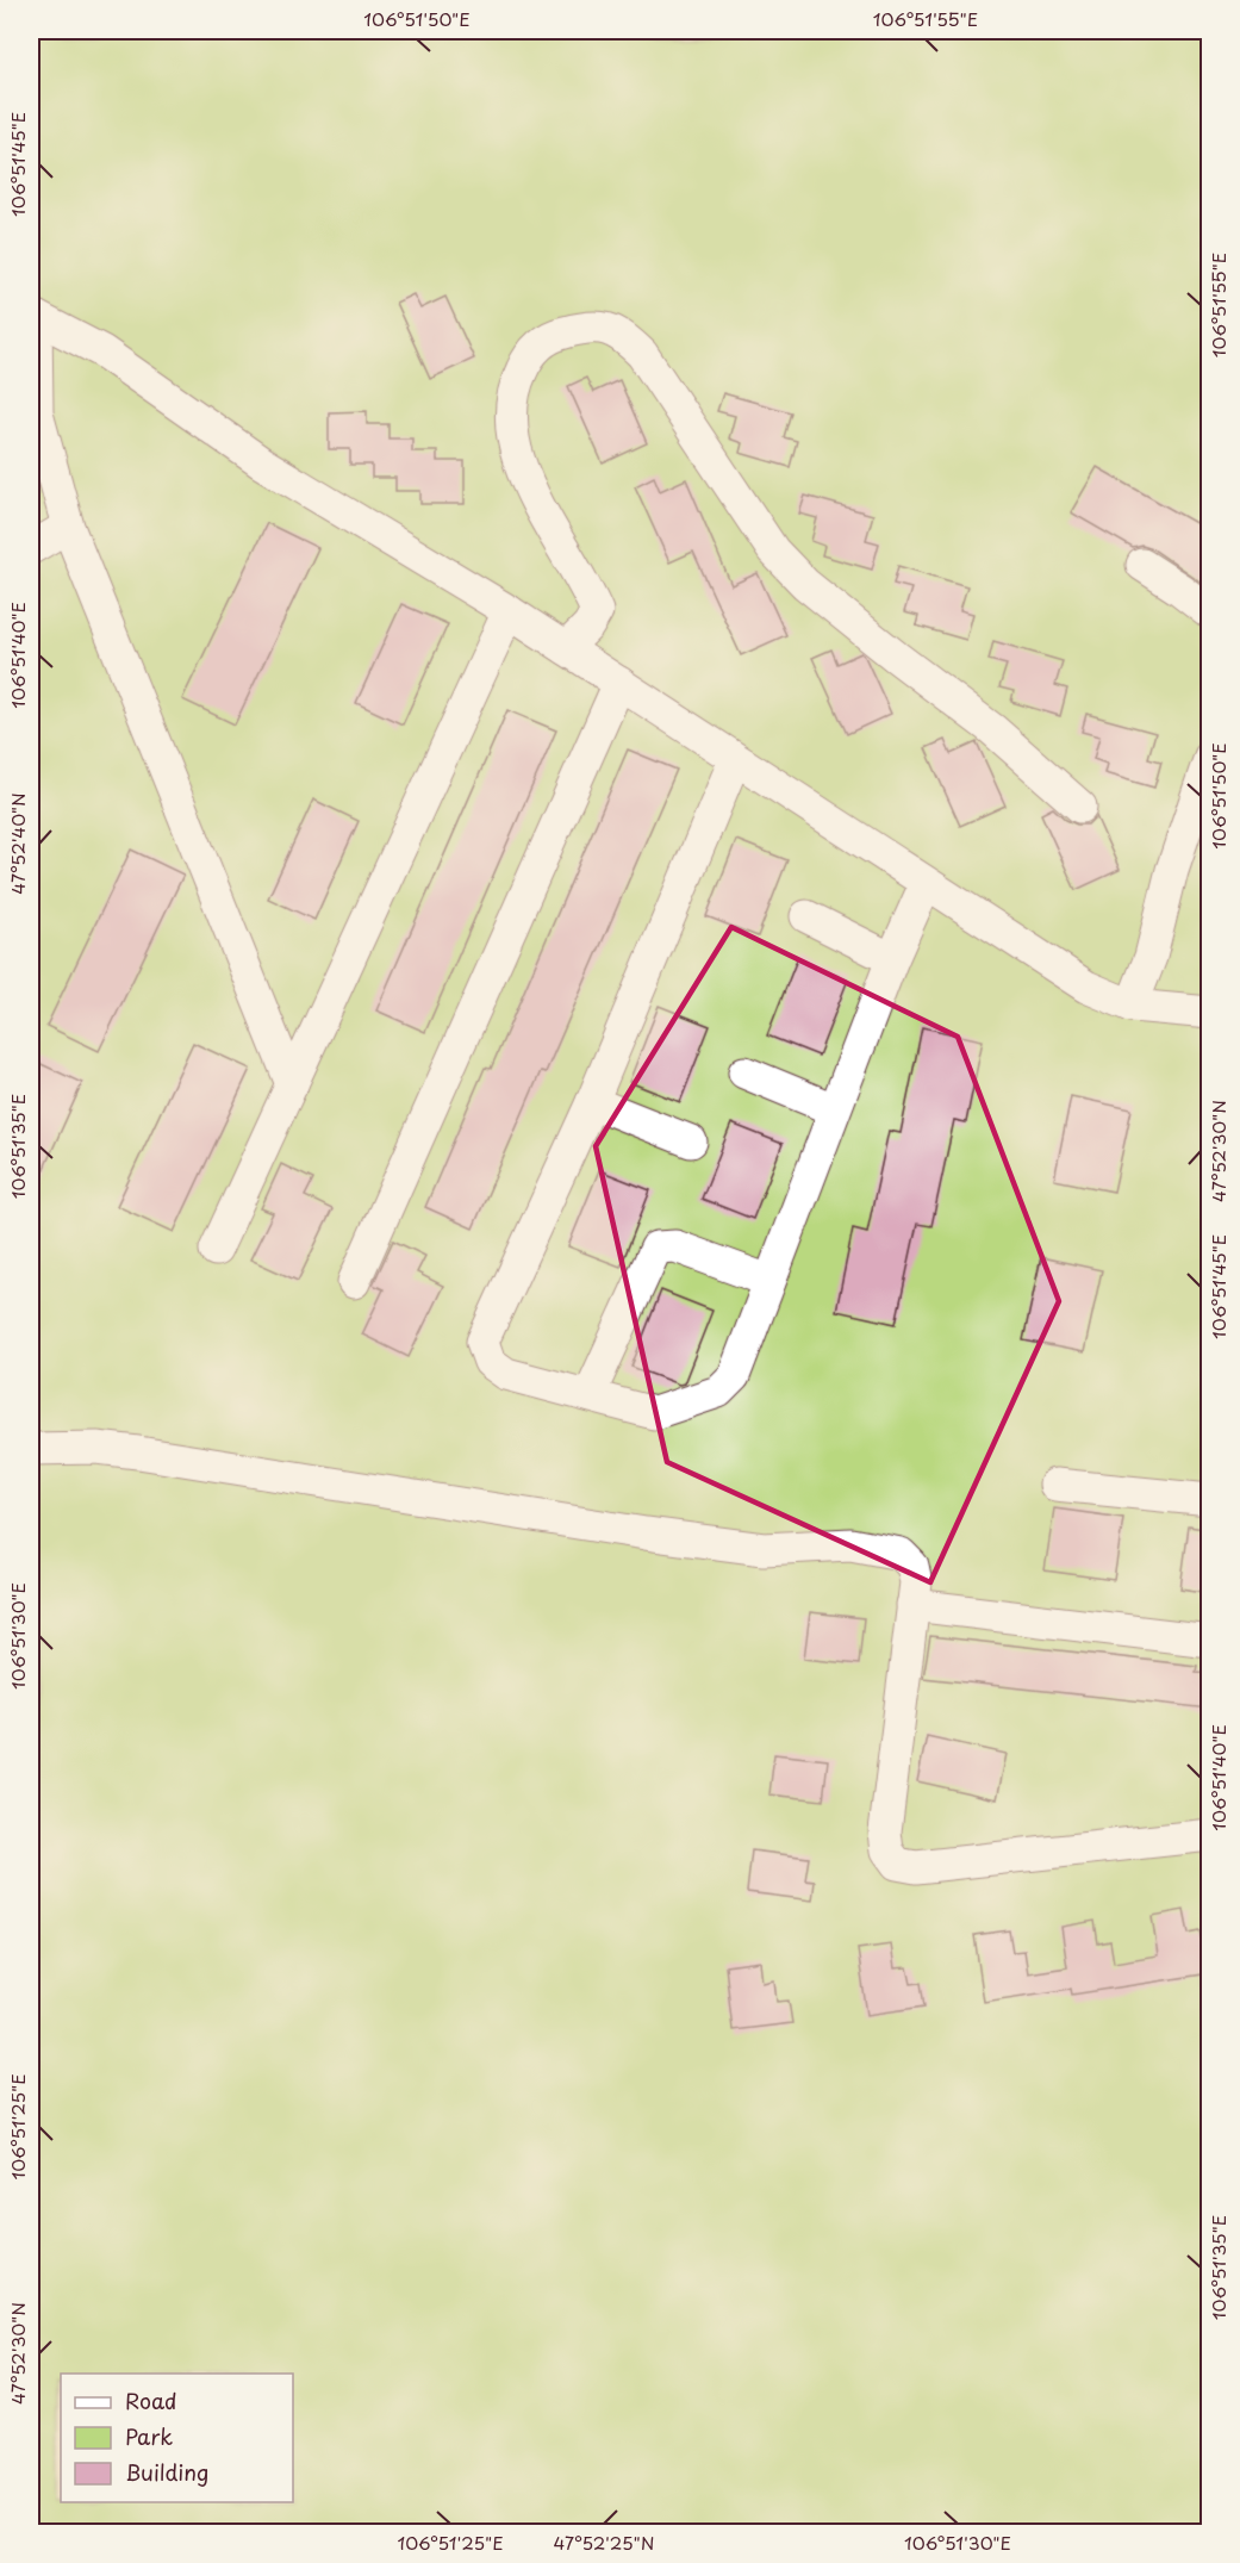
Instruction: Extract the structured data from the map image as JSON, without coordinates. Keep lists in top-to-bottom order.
{
  "legend": ["Road", "Park", "Building"],
  "coordinates": [
    "106°51'50\"E",
    "106°51'55\"E",
    "106°51'45\"E",
    "106°51'40\"E",
    "47°52'40\"N",
    "106°51'35\"E",
    "47°52'30\"N",
    "106°51'30\"E",
    "106°51'25\"E",
    "47°52'25\"N"
  ]
}
